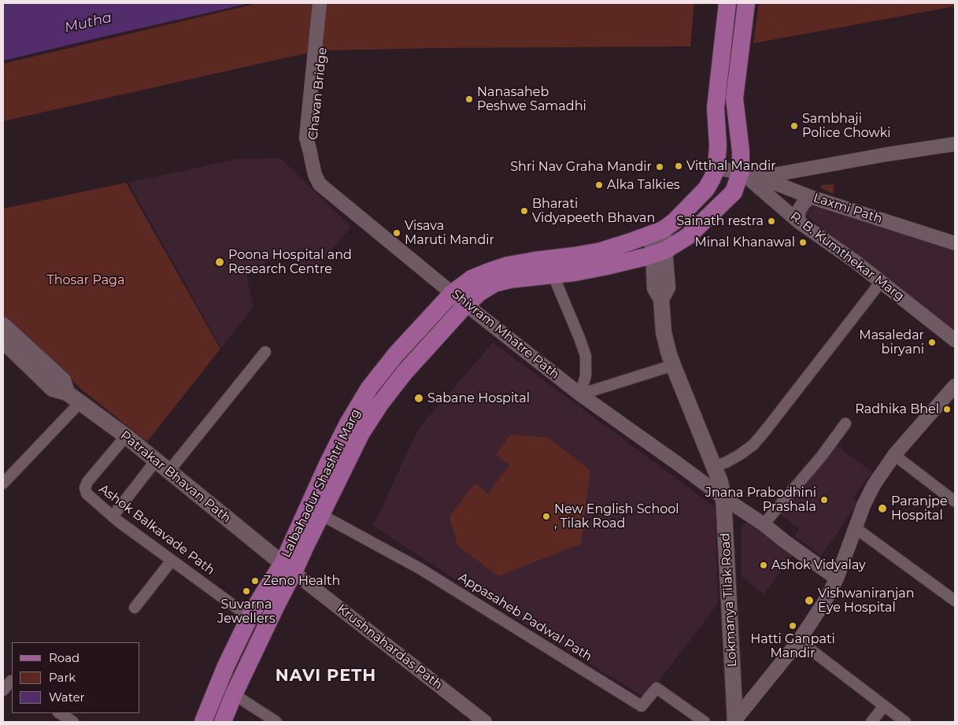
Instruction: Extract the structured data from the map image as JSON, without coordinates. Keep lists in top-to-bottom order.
{
  "streets": {
    "main road": ["Patrakar Bhavan Path", "Lalbahadur Shashtri Marg", "Lokmanya Tilak Road"],
    "street": [
      "Chavan Bridge",
      "Laxmi Path",
      "R. B. Kumthekar Marg",
      "Shivram Mhatre Path",
      "Ashok Balkavade Path",
      "Appasaheb Padwal Path",
      "Krushnahardas Path"
    ]
  },
  "crossings": [
    ["Chavan Bridge", "Shivram Mhatre Path"],
    ["Laxmi Path", "R. B. Kumthekar Marg"],
    ["Laxmi Path", "Lalbahadur Shashtri Marg"],
    ["R. B. Kumthekar Marg", "Lalbahadur Shashtri Marg"],
    ["Shivram Mhatre Path", "Lalbahadur Shashtri Marg"],
    ["Shivram Mhatre Path", "Lokmanya Tilak Road"],
    ["Patrakar Bhavan Path", "Lalbahadur Shashtri Marg"],
    ["Patrakar Bhavan Path", "Ashok Balkavade Path"],
    ["Patrakar Bhavan Path", "Krushnahardas Path"],
    ["Lalbahadur Shashtri Marg", "Ashok Balkavade Path"],
    ["Lalbahadur Shashtri Marg", "Lokmanya Tilak Road"],
    ["Lalbahadur Shashtri Marg", "Appasaheb Padwal Path"],
    ["Lalbahadur Shashtri Marg", "Krushnahardas Path"]
  ],
  "districts": ["NAVI PETH"],
  "water": ["Mutha"],
  "parks": ["Thosar Paga"],
  "places": [
    "Nanasaheb Peshwe Samadhi",
    "Sambhaji Police Chowki",
    "Vitthal Mandir",
    "Shri Nav Graha Mandir",
    "Alka Talkies",
    "Bharati Vidyapeeth Bhavan",
    "Sainath restra",
    "Visava Maruti Mandir",
    "Minal Khanawal",
    "Poona Hospital and Research Centre",
    "Masaledar biryani",
    "Sabane Hospital",
    "Radhika Bhel",
    "Jnana Prabodhini Prashala",
    "Paranjpe Hospital",
    "New English School , Tilak Road",
    "Ashok Vidyalay",
    "Zeno Health",
    "Suvarna Jewellers",
    "Vishwaniranjan Eye Hospital",
    "Hatti Ganpati Mandir"
  ],
  "legend": ["Road", "Park", "Water"]
}
